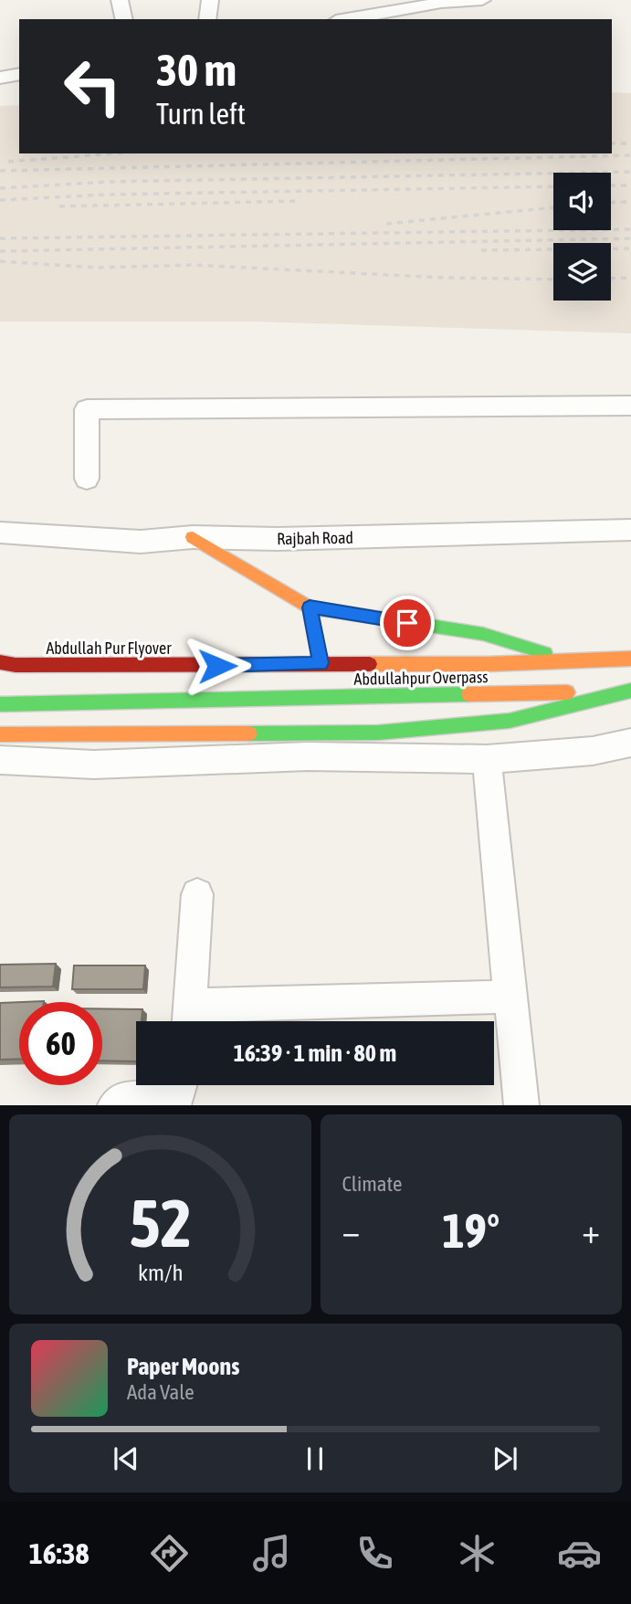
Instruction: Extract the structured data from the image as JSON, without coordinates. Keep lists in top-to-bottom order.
{
  "streets": {
    "main road": ["Abdullah Pur Flyover", "Abdullahpur Overpass"],
    "street": ["Rajbah Road"]
  },
  "crossings": [
    ["Abdullah Pur Flyover", "Abdullahpur Overpass"]
  ],
  "page": {
    "turn": ["30 m", "Turn left"],
    "limit": "60",
    "trip": "16:39 · 1 min · 80 m",
    "tile": "Climate",
    "heat": ["−", "19°", "+"],
    "song": ["Paper Moons", "Ada Vale"],
    "tabs": "16:38",
    "gauge": ["52", "km/h"]
  }
}
